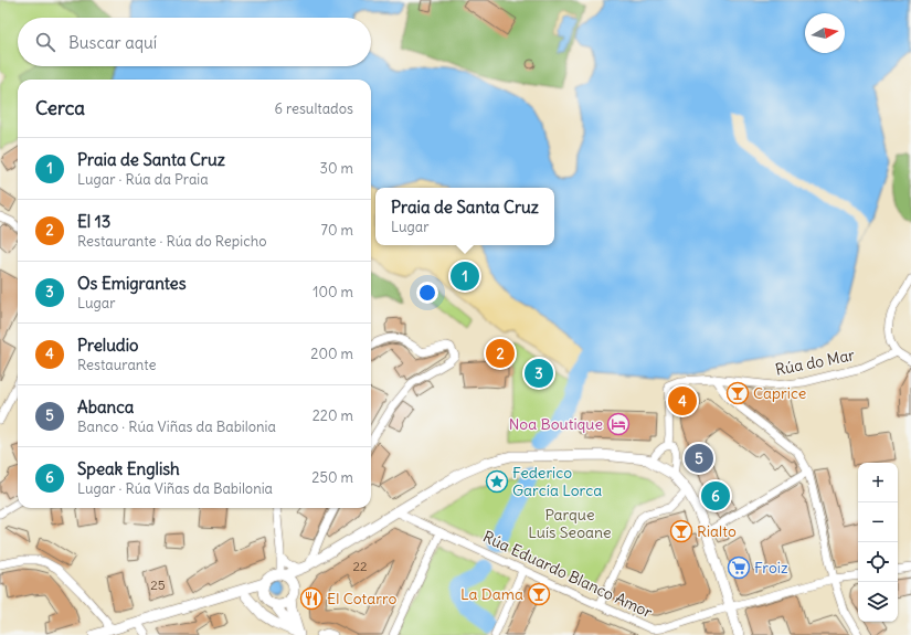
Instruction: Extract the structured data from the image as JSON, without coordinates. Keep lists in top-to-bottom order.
{
  "streets": {
    "street": ["Rúa do Mar", "Rúa Eduardo Blanco Amor"]
  },
  "parks": ["Parque Luís Seoane"],
  "places": {
    "bar": ["Caprice", "Rialto", "La Dama"],
    "hotel": ["Noa Boutique"],
    "place": ["Federico García Lorca"],
    "supermarket": ["Froiz"],
    "restaurant": ["El Cotarro"]
  },
  "house_numbers": ["22", "25"],
  "north": "right",
  "page": {
    "search": "Buscar aquí",
    "heading": ["Cerca", "6 resultados"],
    "list": [
      {
        "mark": "1",
        "name": "Praia de Santa Cruz",
        "note": "Lugar · Rúa da Praia",
        "value": "30 m"
      },
      {
        "mark": "2",
        "name": "El 13",
        "note": "Restaurante · Rúa do Repicho",
        "value": "70 m"
      },
      {
        "mark": "3",
        "name": "Os Emigrantes",
        "note": "Lugar",
        "value": "100 m"
      },
      {
        "mark": "4",
        "name": "Preludio",
        "note": "Restaurante",
        "value": "200 m"
      },
      {
        "mark": "5",
        "name": "Abanca",
        "note": "Banco · Rúa Viñas da Babilonia",
        "value": "220 m"
      },
      {
        "mark": "6",
        "name": "Speak English",
        "note": "Lugar · Rúa Viñas da Babilonia",
        "value": "250 m"
      }
    ],
    "popup": ["Praia de Santa Cruz", "Lugar"],
    "pins": [
      "1",
      "2",
      "3",
      "4",
      "5",
      "6"
    ],
    "map_buttons": ["+", "−"]
  }
}
